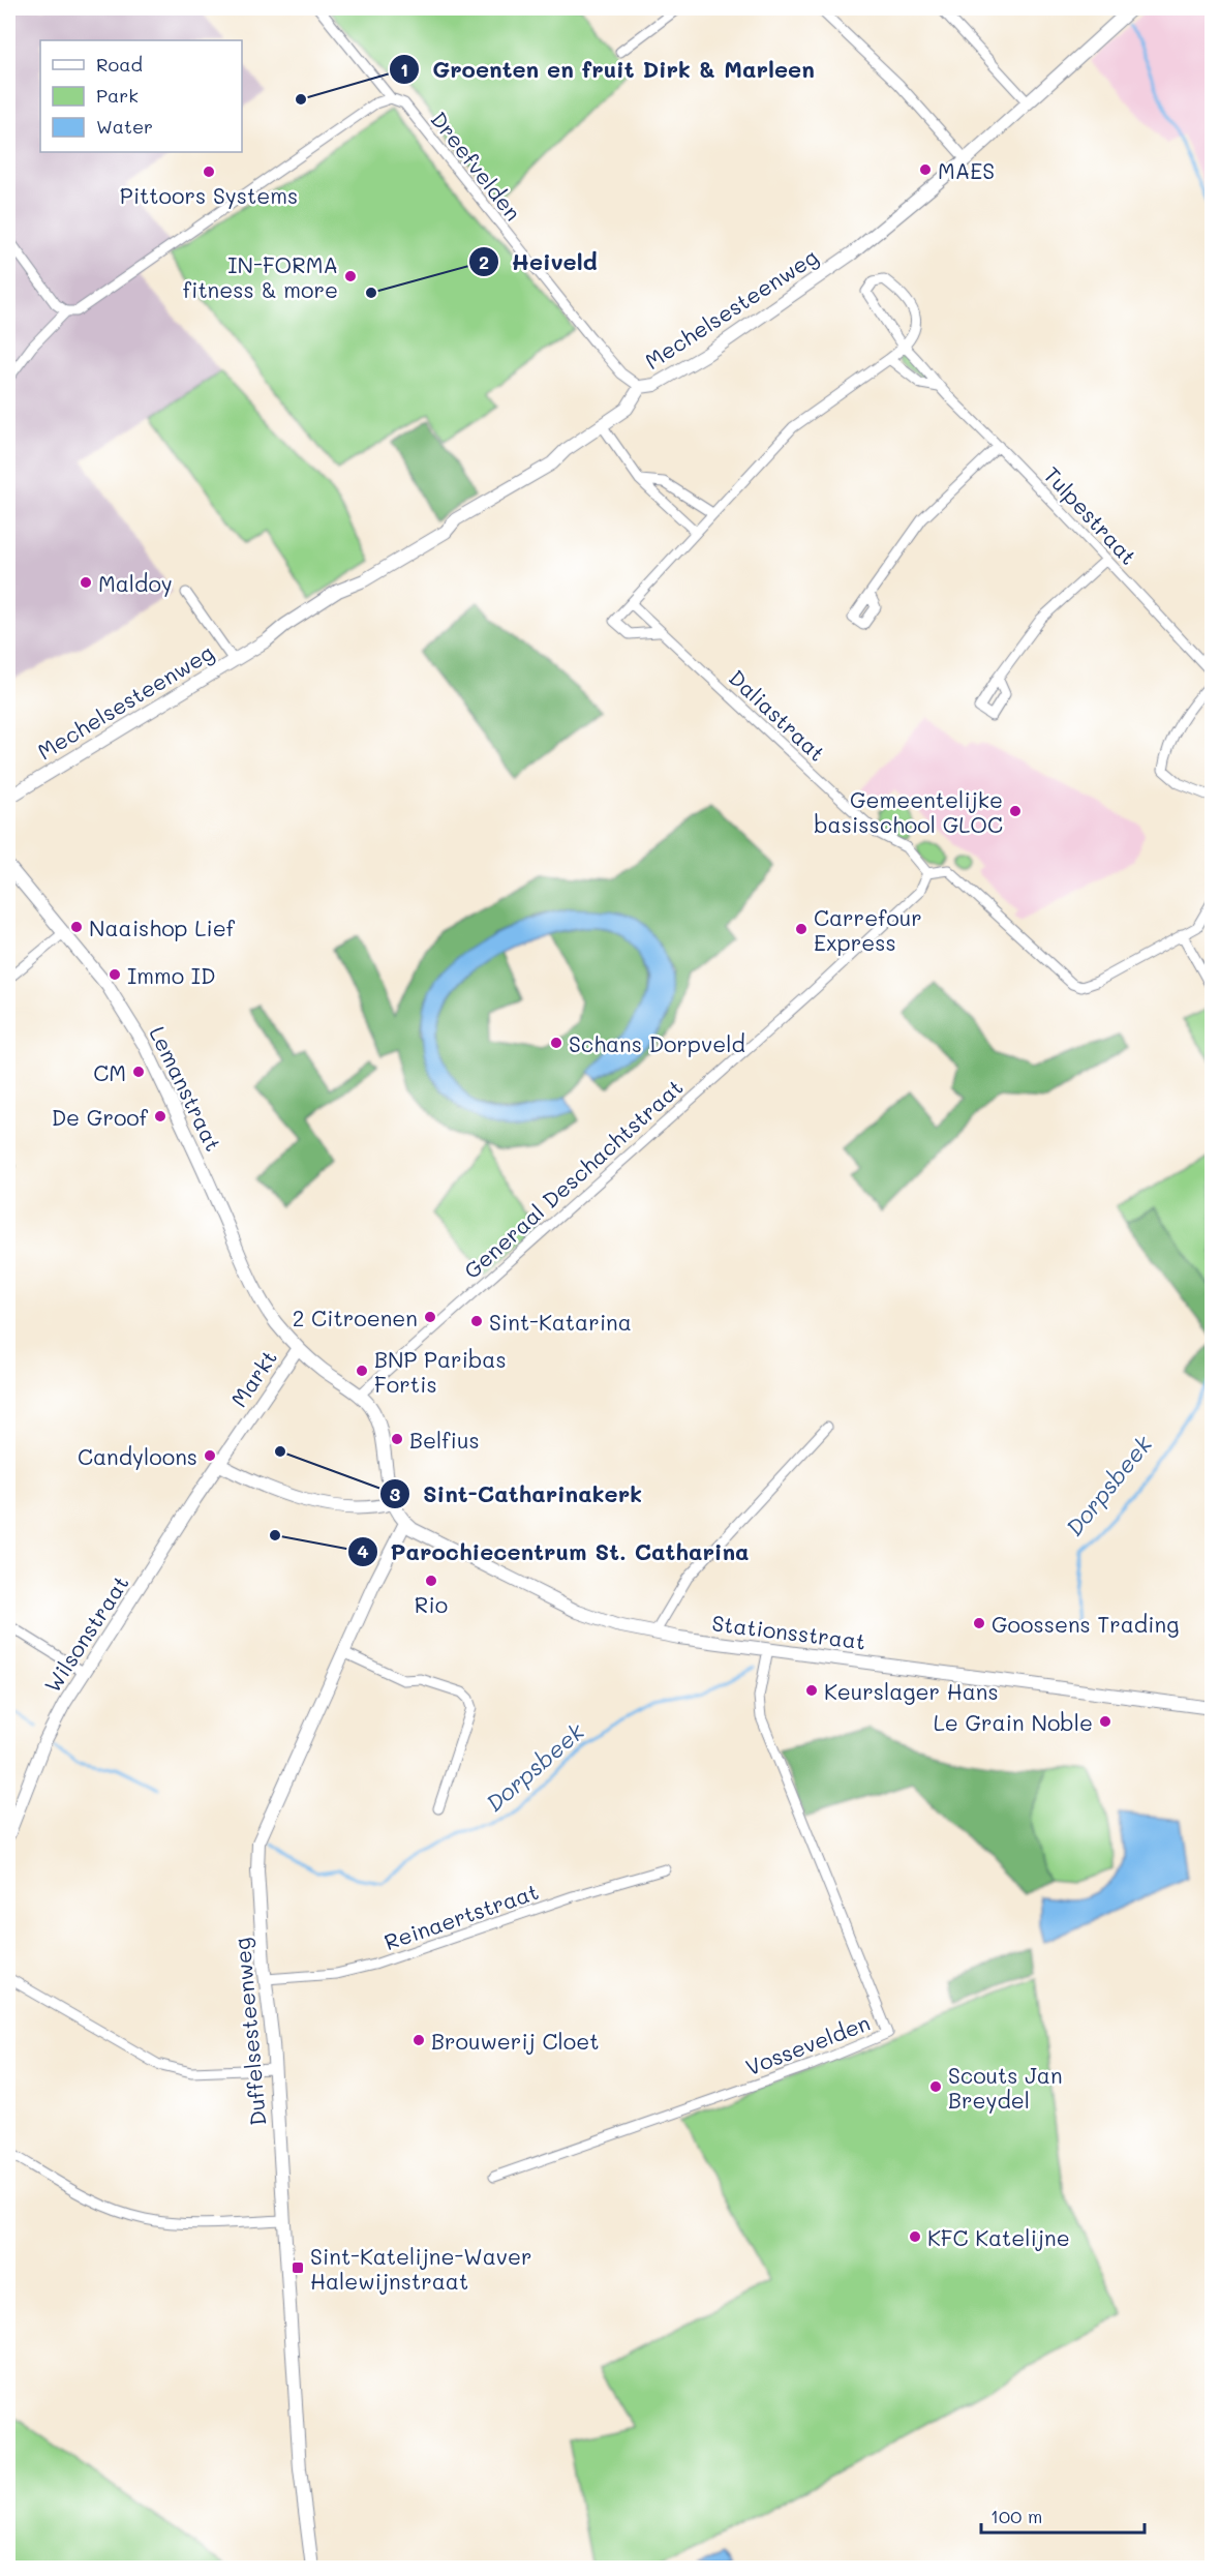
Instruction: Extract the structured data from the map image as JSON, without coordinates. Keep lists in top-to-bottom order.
{
  "streets": {
    "street": [
      "Dreefvelden",
      "Mechelsesteenweg",
      "Tulpestraat",
      "Daliastraat",
      "Lemanstraat",
      "Generaal Deschachtstraat",
      "Markt",
      "Stationsstraat",
      "Wilsonstraat",
      "Reinaertstraat",
      "Duffelsesteenweg",
      "Vossevelden"
    ]
  },
  "crossings": [
    ["Dreefvelden", "Mechelsesteenweg"],
    ["Daliastraat", "Generaal Deschachtstraat"],
    ["Lemanstraat", "Markt"],
    ["Generaal Deschachtstraat", "Markt"],
    ["Markt", "Stationsstraat"],
    ["Markt", "Wilsonstraat"],
    ["Stationsstraat", "Duffelsesteenweg"],
    ["Stationsstraat", "Vossevelden"],
    ["Reinaertstraat", "Duffelsesteenweg"]
  ],
  "water": ["Dorpsbeek"],
  "places": {
    "other": [
      "Groenten en fruit Dirk & Marleen",
      "MAES",
      "Pittoors Systems",
      "IN-FORMA fitness & more",
      "Heiveld",
      "Maldoy",
      "Gemeentelijke basisschool GLOC",
      "Naaishop Lief",
      "Carrefour Express",
      "Immo ID",
      "Schans Dorpveld",
      "CM",
      "De Groof",
      "2 Citroenen",
      "Sint-Katarina",
      "BNP Paribas Fortis",
      "Belfius",
      "Sint-Catharinakerk",
      "Candyloons",
      "Parochiecentrum St. Catharina",
      "Rio",
      "Goossens Trading",
      "Keurslager Hans",
      "Le Grain Noble",
      "Brouwerij Cloet",
      "Scouts Jan Breydel",
      "KFC Katelijne"
    ],
    "transit": ["Sint-Katelijne-Waver Halewijnstraat"]
  },
  "legend": ["Road", "Park", "Water"],
  "scale_bar": "100 m"
}
